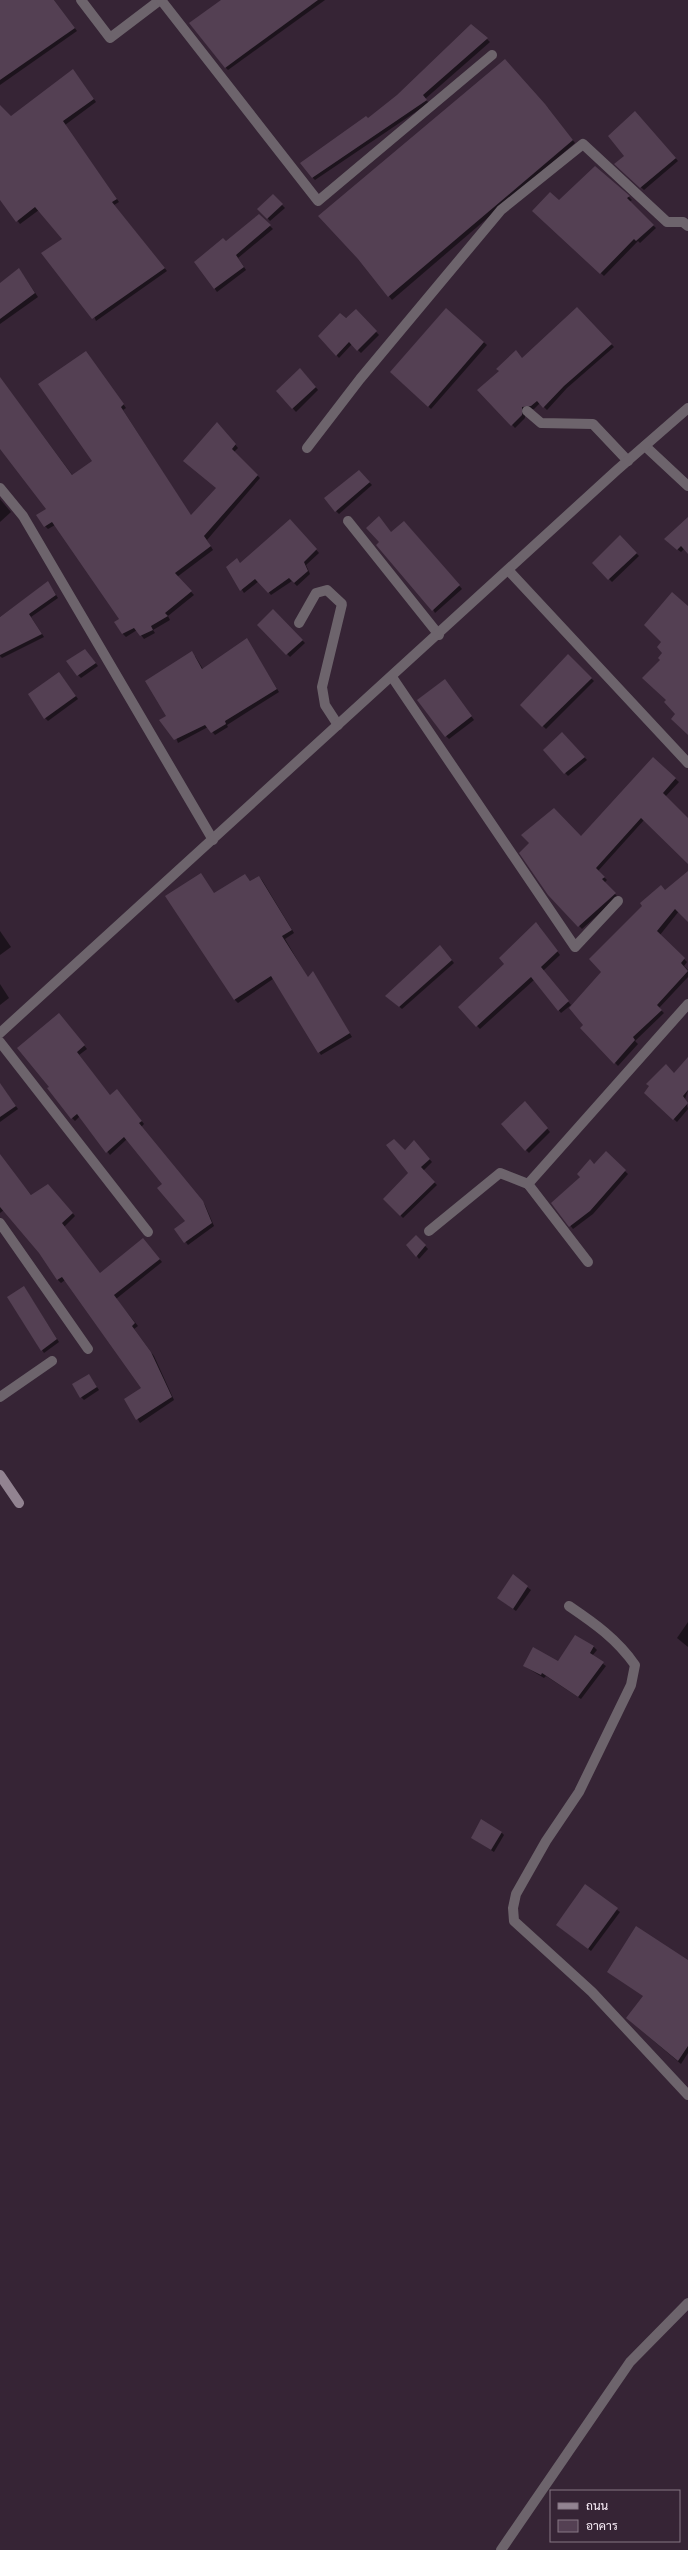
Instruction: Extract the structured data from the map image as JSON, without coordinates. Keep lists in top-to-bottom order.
{
  "legend": ["ถนน", "อาคาร"]
}
